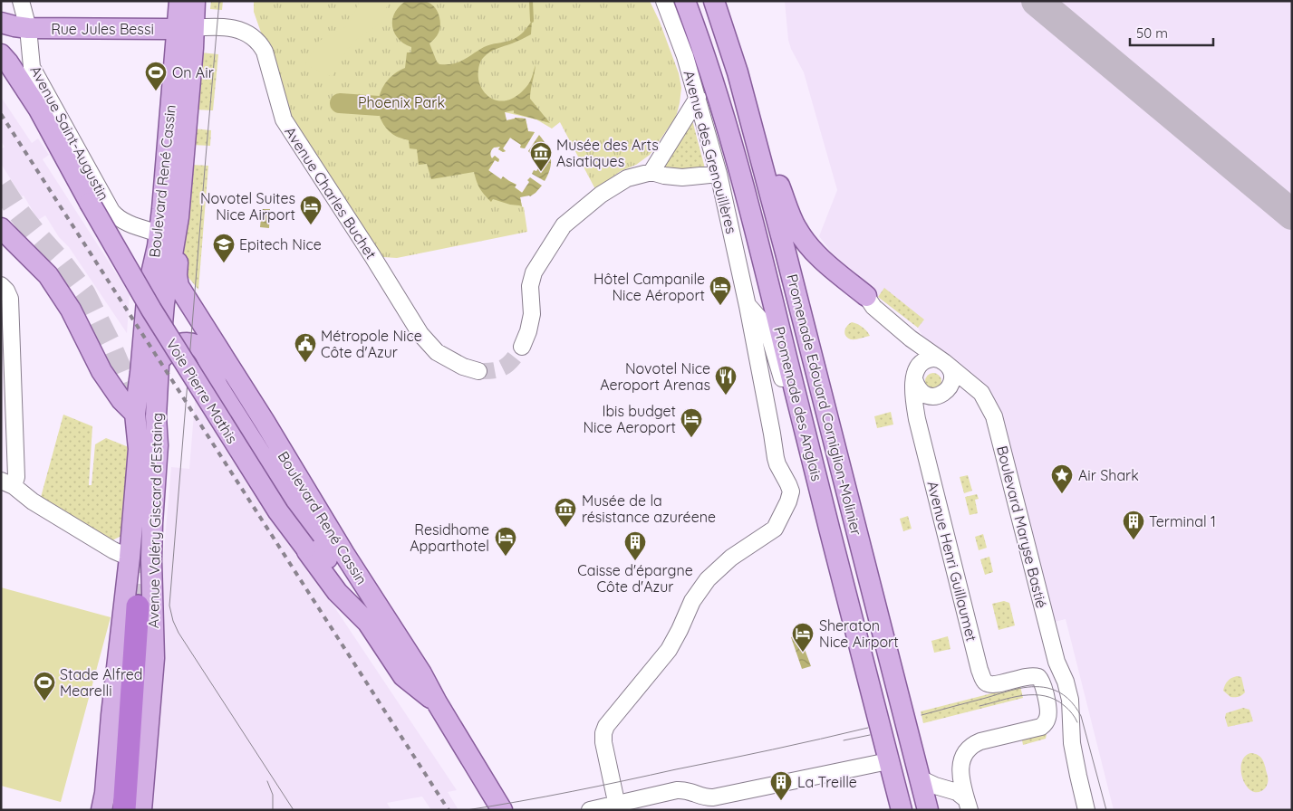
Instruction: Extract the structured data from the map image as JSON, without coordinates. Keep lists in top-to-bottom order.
{
  "streets": {
    "main road": [
      "Rue Jules Bessi",
      "Boulevard René Cassin",
      "Voie Pierre Mathis",
      "Promenade des Anglais",
      "Promenade Edouard Corniglion-Molinier",
      "Avenue Valéry Giscard d'Estaing"
    ],
    "street": [
      "Avenue Saint-Augustin",
      "Avenue des Grenouillères",
      "Avenue Charles Buchet",
      "Boulevard Maryse Bastié",
      "Avenue Henri Guillaumet"
    ]
  },
  "crossings": [
    ["Rue Jules Bessi", "Avenue Saint-Augustin"],
    ["Rue Jules Bessi", "Boulevard René Cassin"],
    ["Rue Jules Bessi", "Avenue Charles Buchet"],
    ["Avenue Saint-Augustin", "Boulevard René Cassin"],
    ["Avenue des Grenouillères", "Promenade des Anglais"],
    ["Boulevard René Cassin", "Avenue Charles Buchet"],
    ["Boulevard René Cassin", "Voie Pierre Mathis"],
    ["Boulevard René Cassin", "Avenue Valéry Giscard d'Estaing"],
    ["Boulevard Maryse Bastié", "Avenue Henri Guillaumet"]
  ],
  "parks": ["Phoenix Park"],
  "places": {
    "sports": ["On Air", "Stade Alfred Mearelli"],
    "museum": ["Musée des Arts Asiatiques", "Musée de la résistance azuréene"],
    "hotel": [
      "Novotel Suites Nice Airport",
      "Hôtel Campanile Nice Aéroport",
      "Ibis budget Nice Aeroport",
      "Residhome Apparthotel",
      "Sheraton Nice Airport"
    ],
    "school or university": ["Epitech Nice"],
    "public building": ["Métropole Nice Côte d'Azur"],
    "restaurant": ["Novotel Nice Aeroport Arenas"],
    "place": ["Air Shark"],
    "building": ["Terminal 1", "Caisse d'épargne Côte d'Azur", "La Treille"]
  },
  "scale_bar": "50 m"
}
